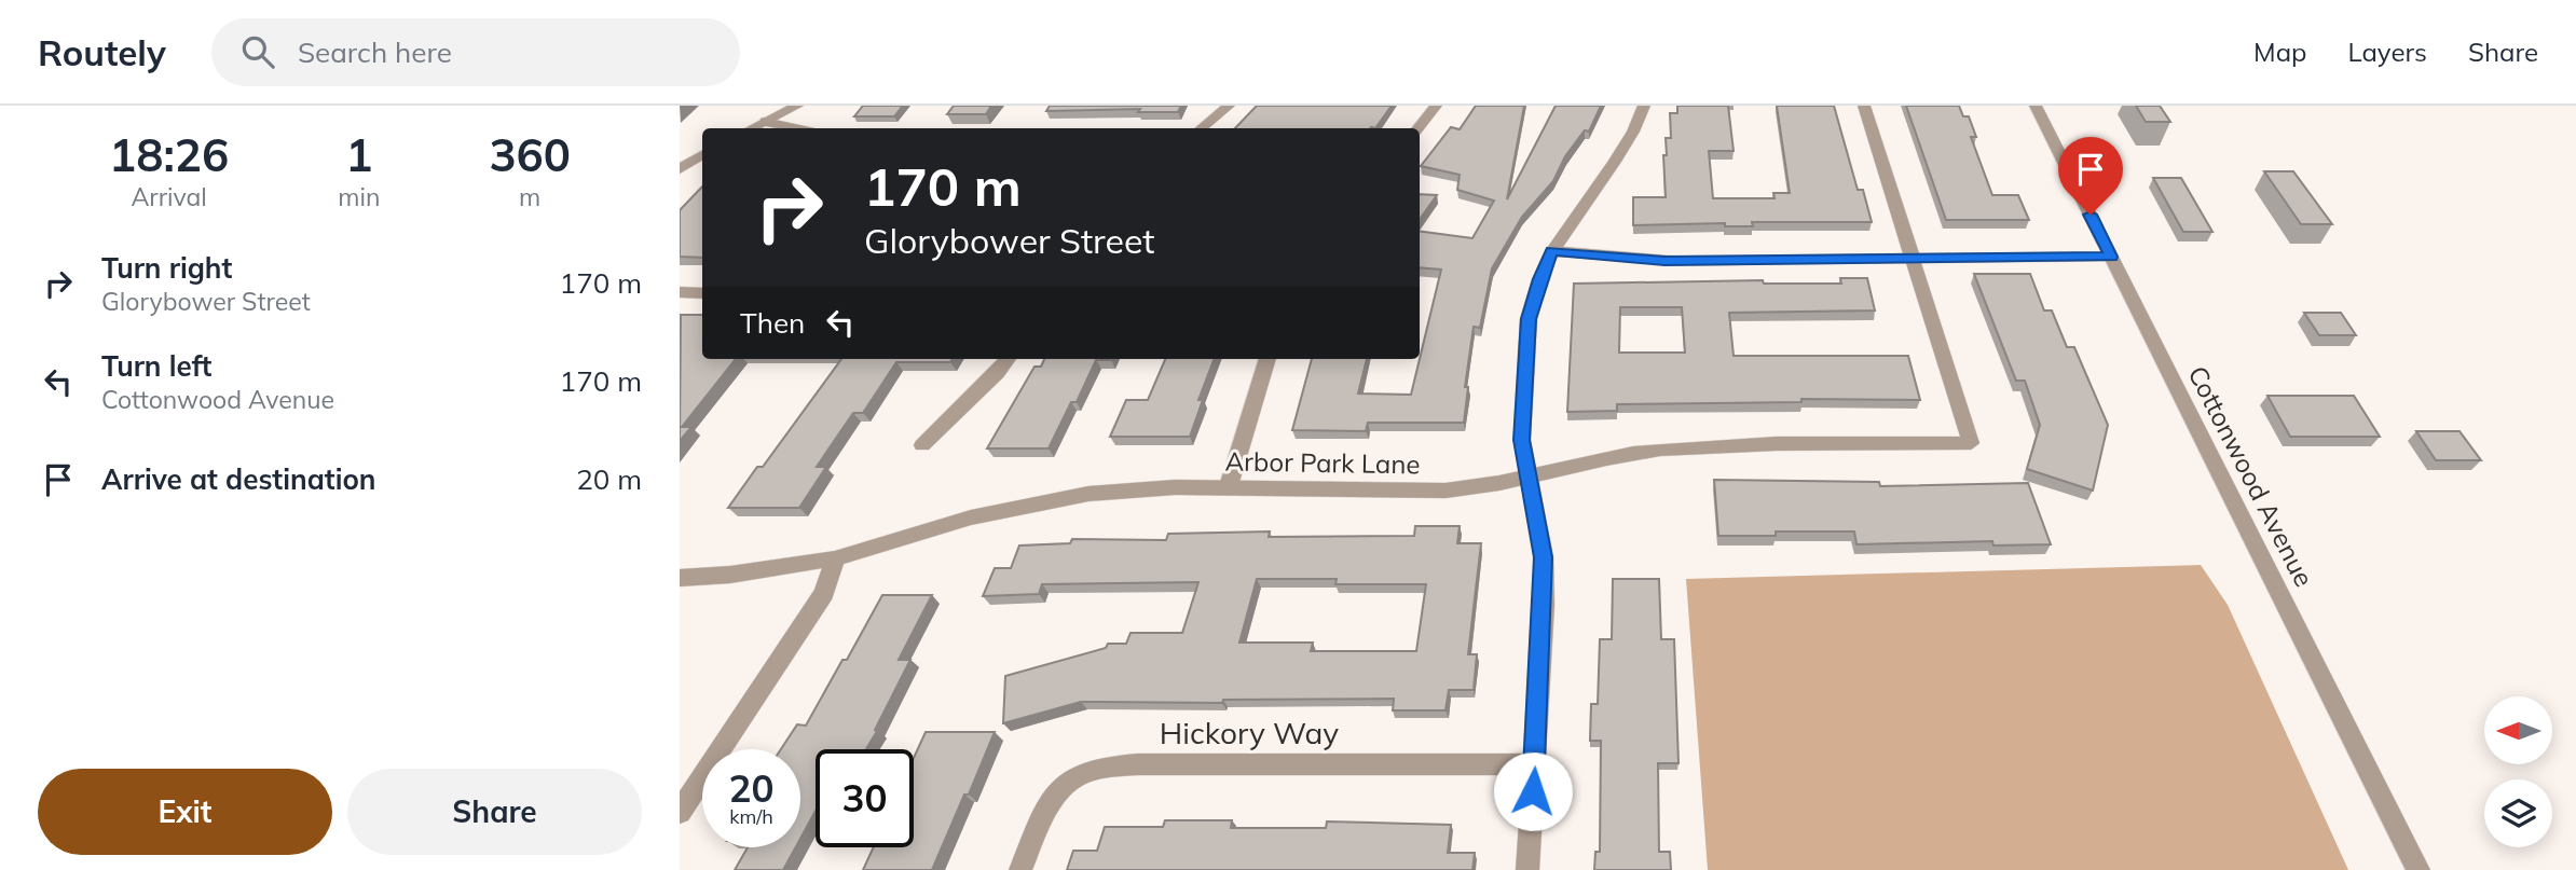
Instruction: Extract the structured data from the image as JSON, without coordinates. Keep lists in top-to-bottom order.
{
  "streets": {
    "street": ["Arbor Park Lane", "Cottonwood Avenue", "Hickory Way"]
  },
  "north": "left",
  "page": {
    "header": "Routely",
    "search": "Search here",
    "nav": ["Map", "Layers", "Share"],
    "eta": [
      "18:26",
      "Arrival",
      "1",
      "min",
      "360",
      "m"
    ],
    "turn": ["170 m", "Glorybower Street"],
    "list": [
      {
        "name": "Turn right",
        "note": "Glorybower Street",
        "value": "170 m"
      },
      {
        "name": "Turn left",
        "note": "Cottonwood Avenue",
        "value": "170 m"
      },
      {
        "name": "Arrive at destination",
        "value": "20 m"
      }
    ],
    "then": "Then",
    "speed": "20 km/h",
    "limit": "30",
    "buttons": ["Exit", "Share"]
  }
}
